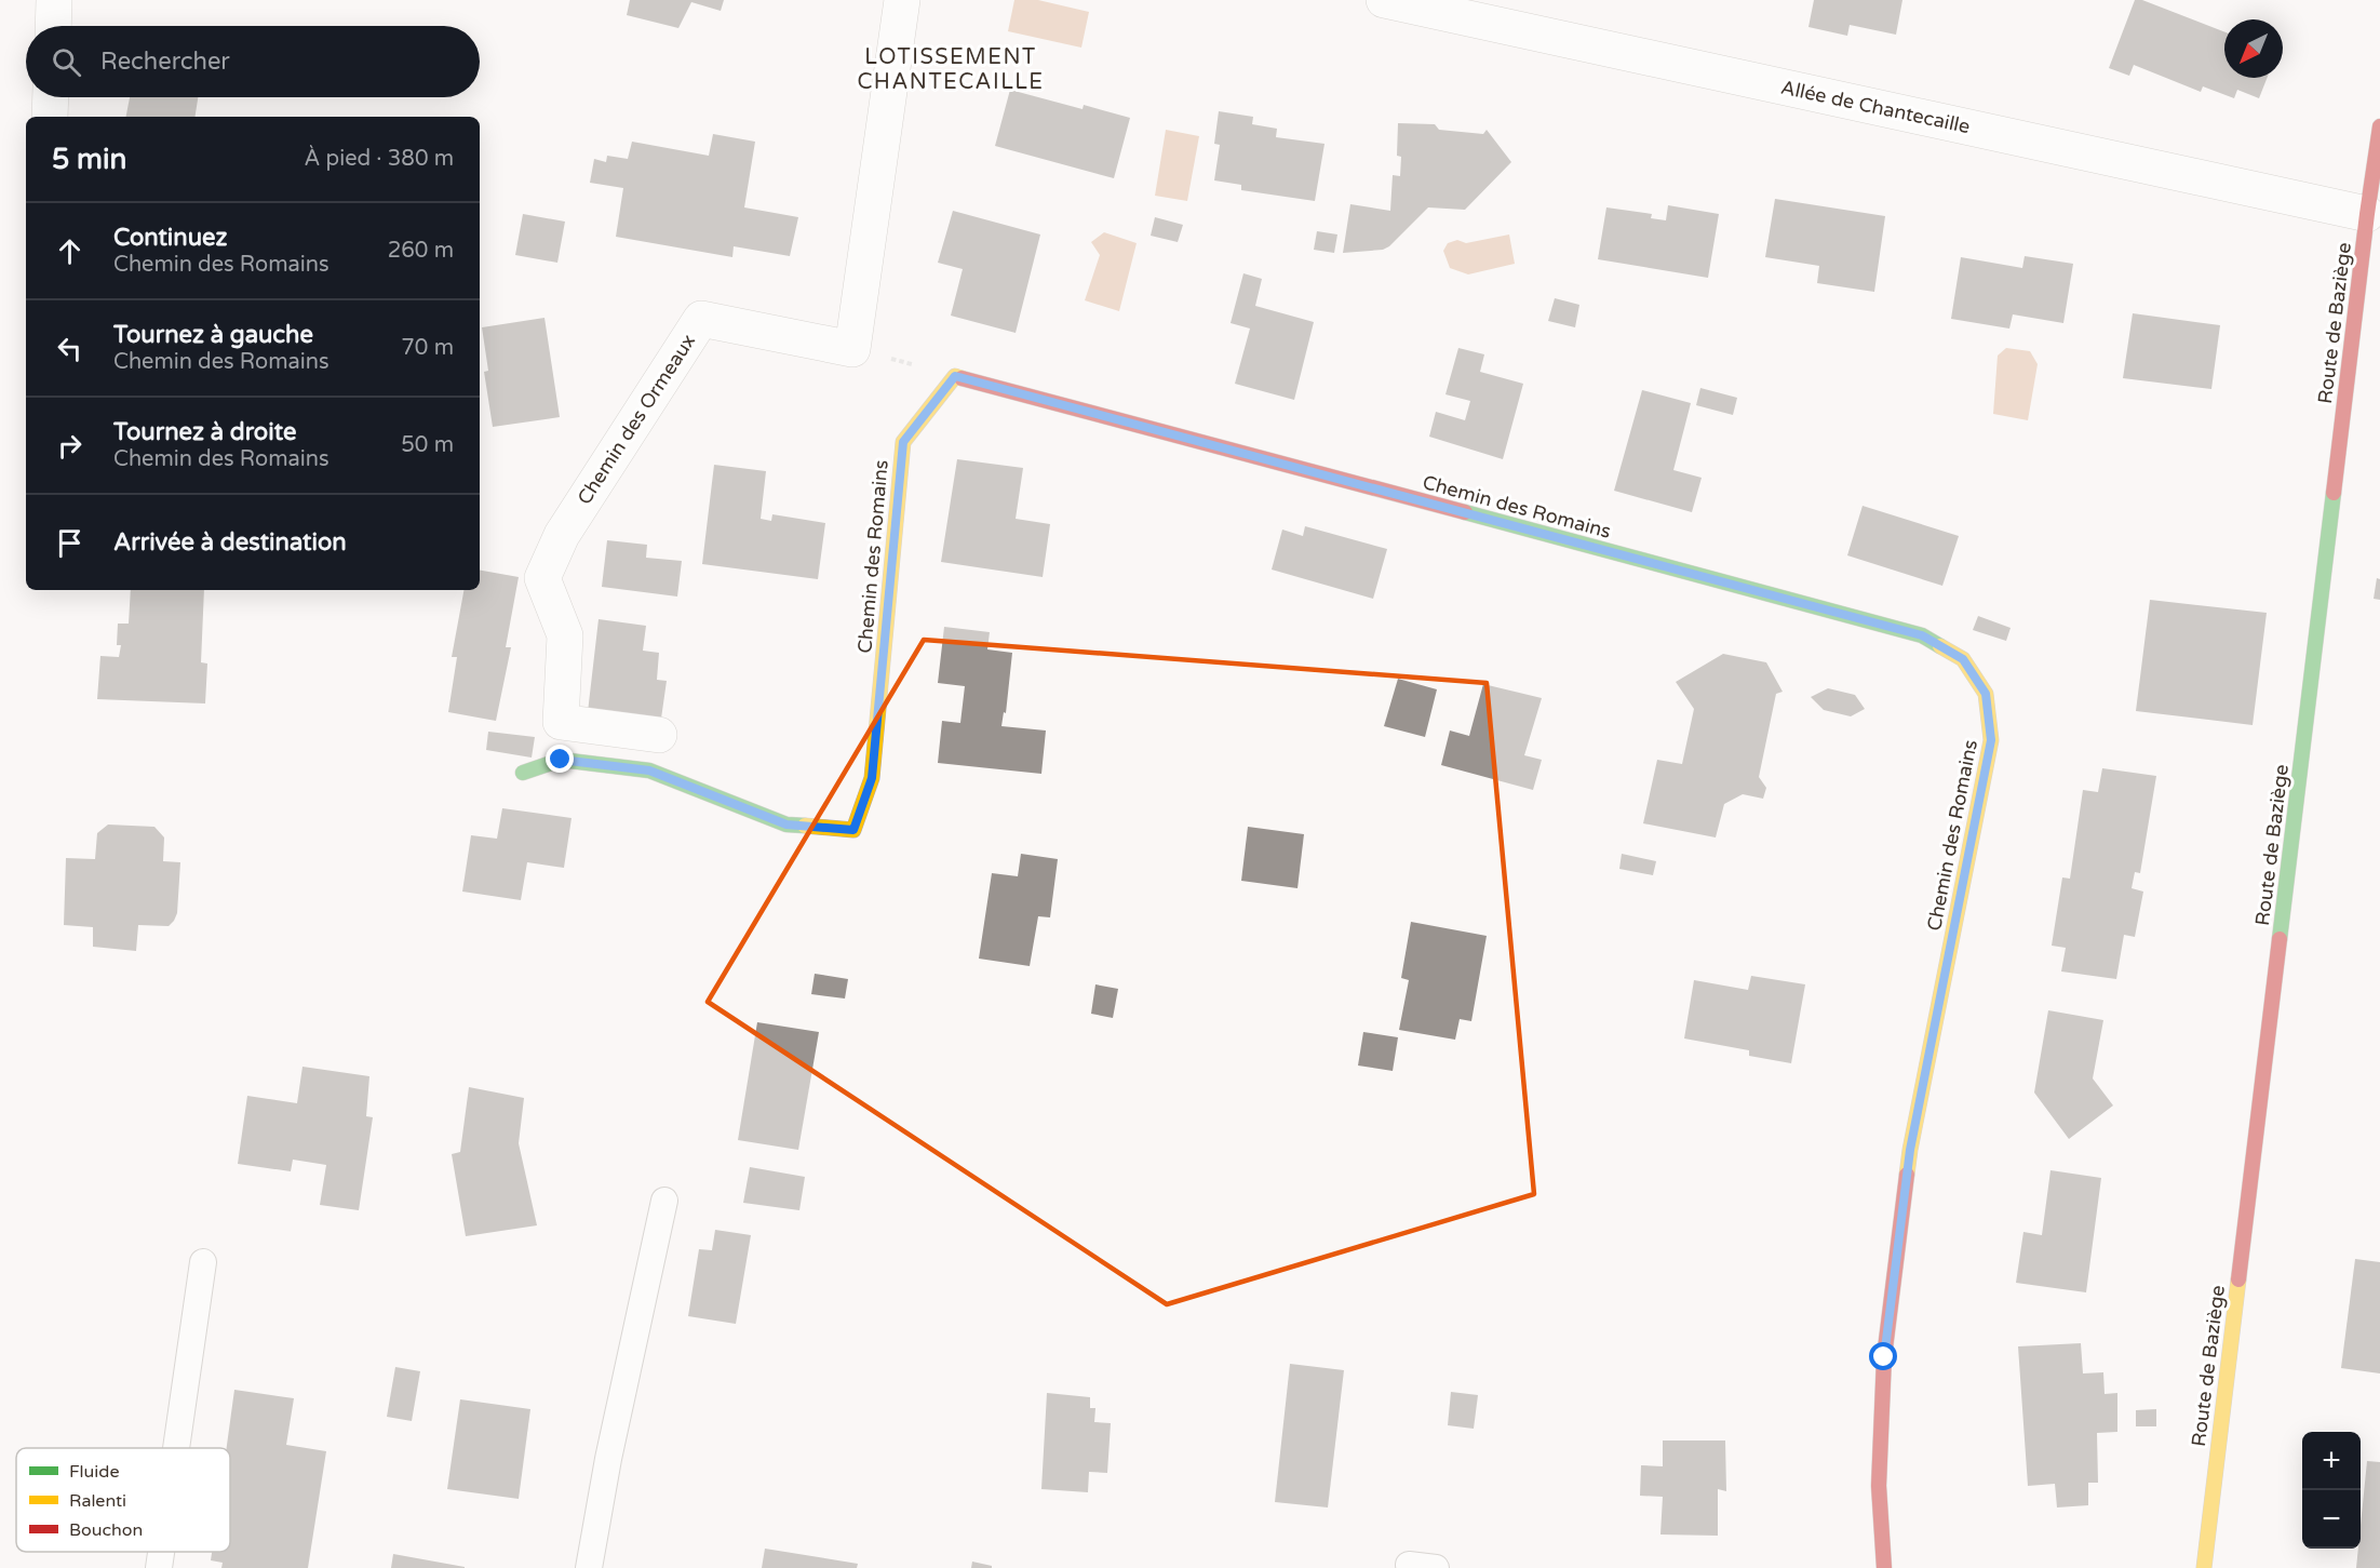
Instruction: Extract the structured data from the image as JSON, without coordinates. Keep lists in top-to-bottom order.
{
  "streets": {
    "street": [
      "Allée de Chantecaille",
      "Route de Baziège",
      "Chemin des Ormeaux",
      "Chemin des Romains"
    ]
  },
  "crossings": [
    ["Allée de Chantecaille", "Route de Baziège"]
  ],
  "districts": ["LOTISSEMENT CHANTECAILLE"],
  "legend": ["Fluide", "Ralenti", "Bouchon"],
  "north": "bottom left",
  "page": {
    "search": "Rechercher",
    "heading": ["5 min", "À pied · 380 m"],
    "list": [
      ["Continuez", "Chemin des Romains", "260 m"],
      ["Tournez à gauche", "Chemin des Romains", "70 m"],
      ["Tournez à droite", "Chemin des Romains", "50 m"],
      "Arrivée à destination"
    ],
    "map_buttons": ["+", "−"]
  }
}
